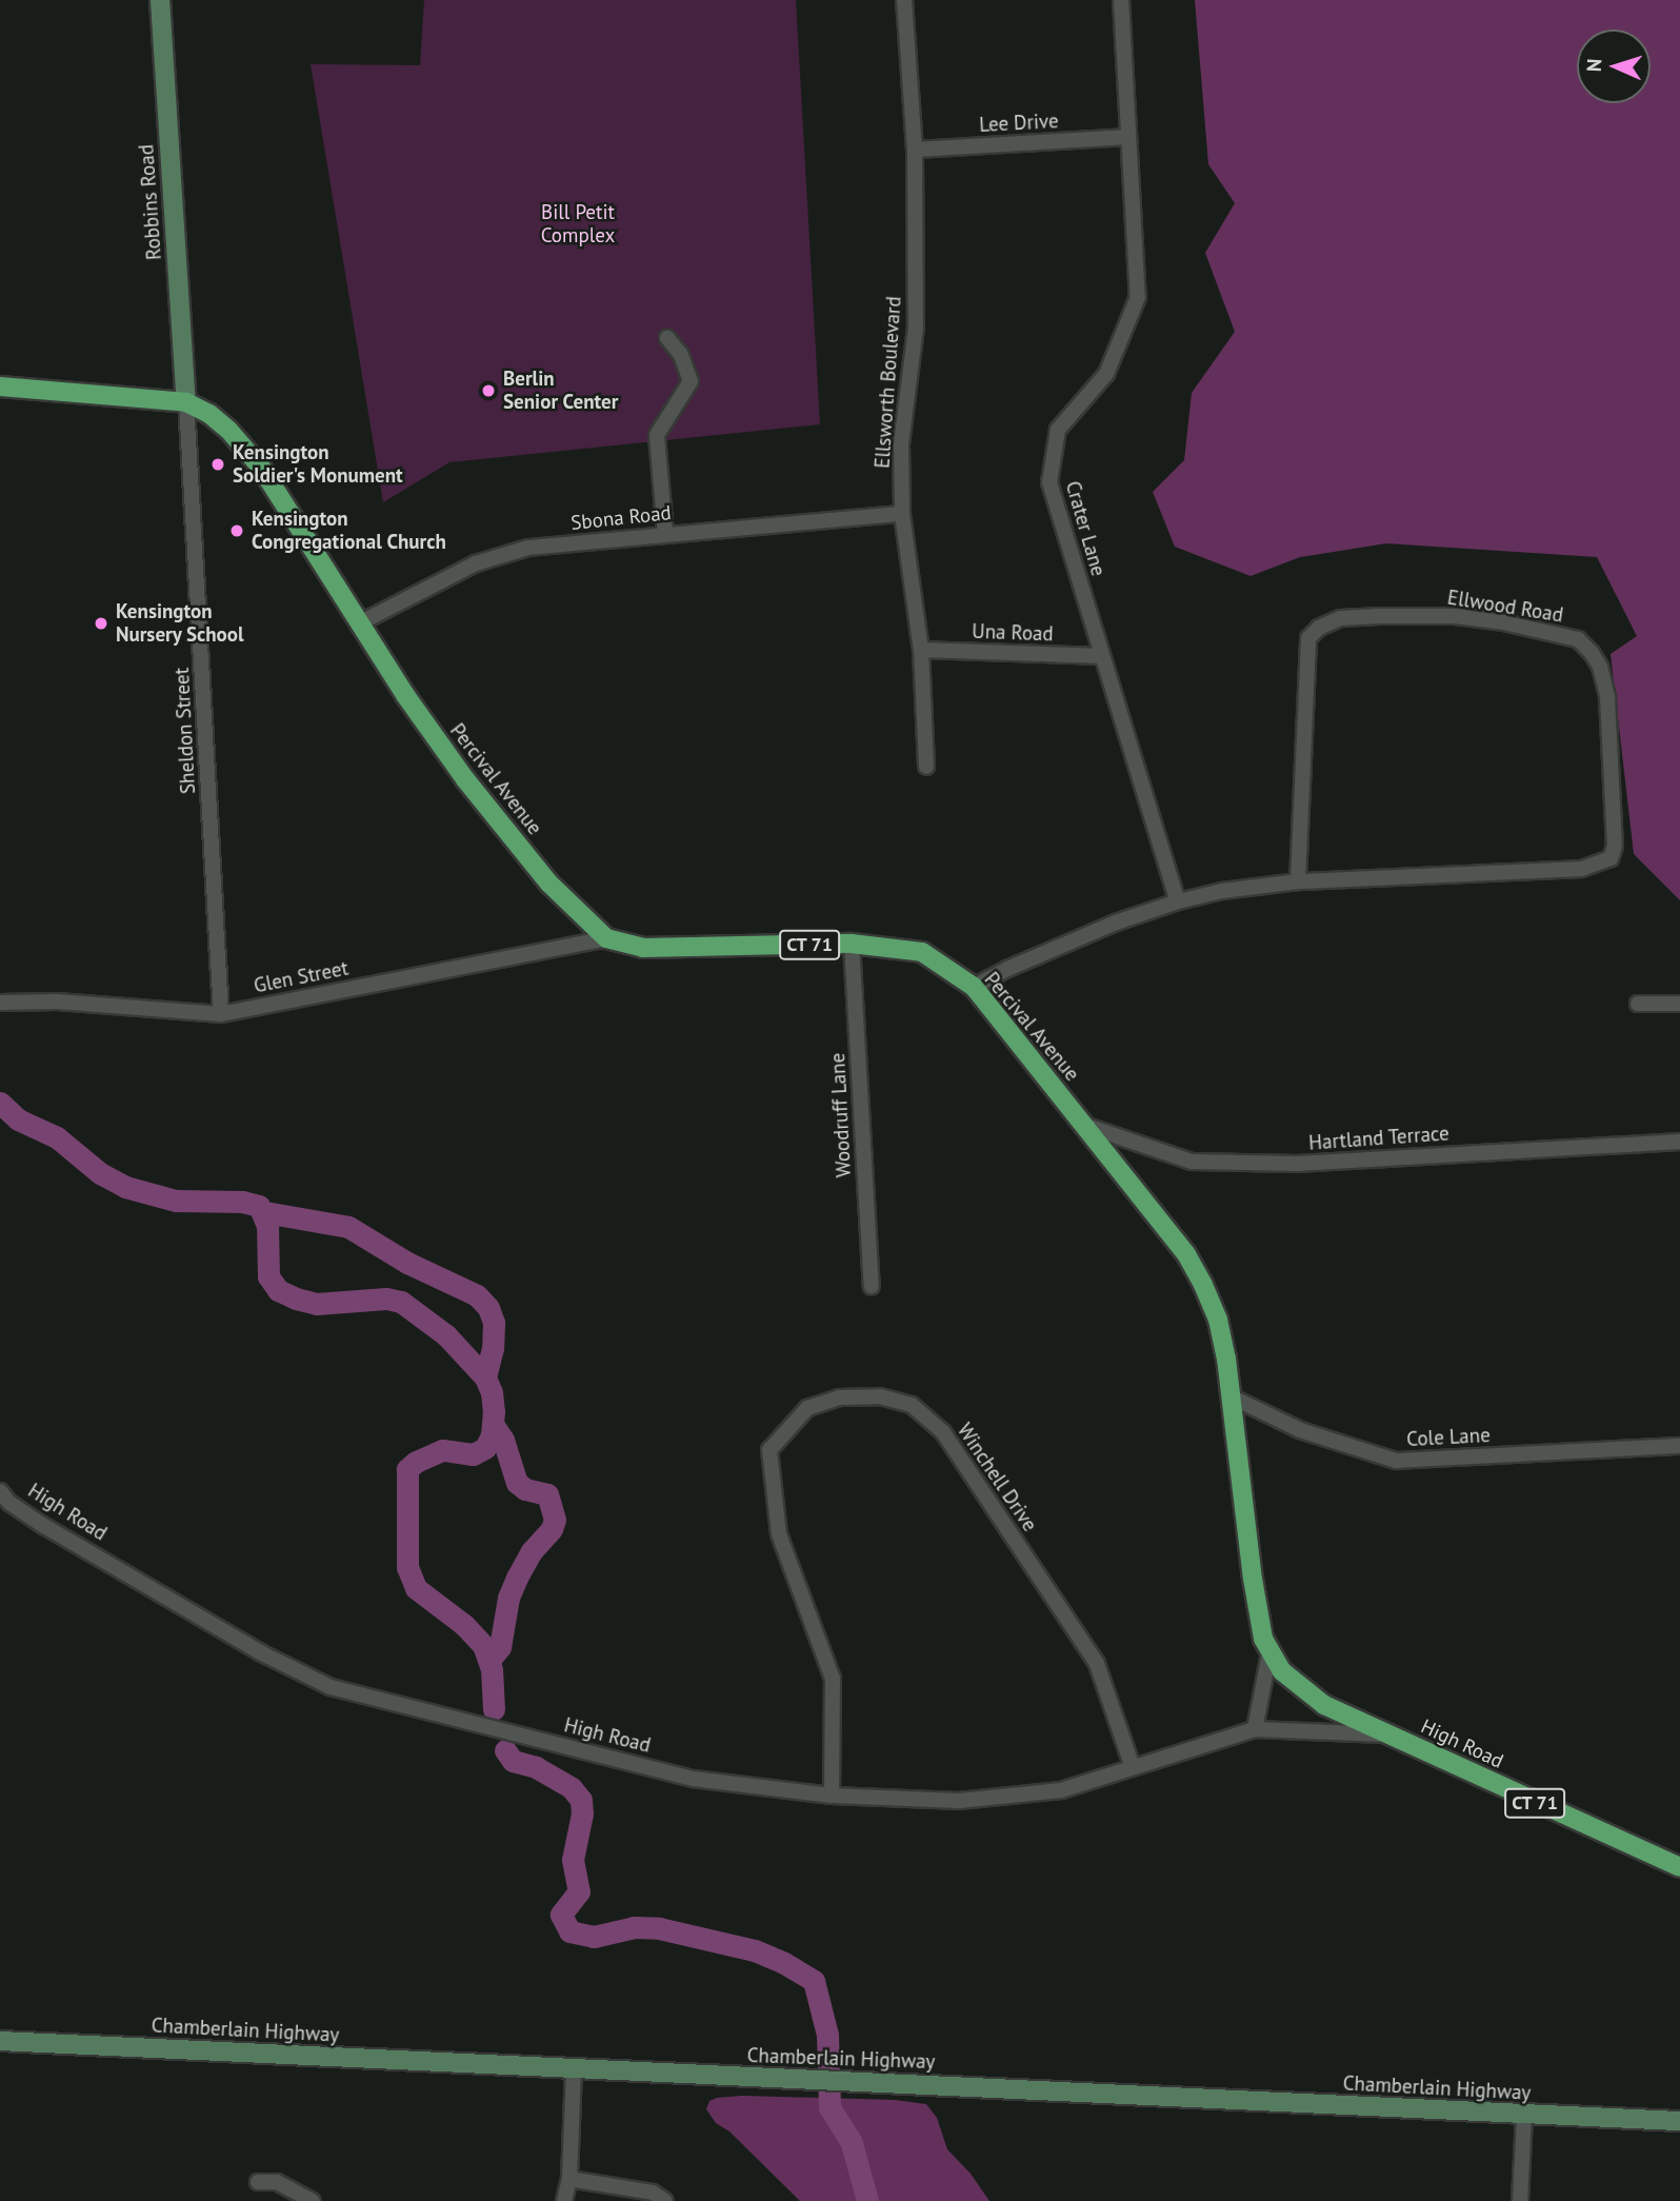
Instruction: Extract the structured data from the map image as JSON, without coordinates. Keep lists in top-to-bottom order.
{
  "streets": {
    "main road": [
      "Robbins Road",
      "Percival Avenue",
      "CT 71",
      "High Road",
      "Chamberlain Highway"
    ],
    "street": [
      "Lee Drive",
      "Ellsworth Boulevard",
      "Sbona Road",
      "Crater Lane",
      "Ellwood Road",
      "Una Road",
      "Sheldon Street",
      "Glen Street",
      "Woodruff Lane",
      "Hartland Terrace",
      "Cole Lane",
      "Winchell Drive"
    ]
  },
  "crossings": [
    ["Lee Drive", "Ellsworth Boulevard"],
    ["Lee Drive", "Crater Lane"],
    ["Robbins Road", "Sheldon Street"],
    ["Robbins Road", "Percival Avenue"],
    ["Ellsworth Boulevard", "Sbona Road"],
    ["Ellsworth Boulevard", "Una Road"],
    ["Sbona Road", "Percival Avenue"],
    ["Crater Lane", "Ellwood Road"],
    ["Crater Lane", "Una Road"],
    ["Ellwood Road", "Percival Avenue"],
    ["Sheldon Street", "Percival Avenue"],
    ["Sheldon Street", "Glen Street"],
    ["Percival Avenue", "Glen Street"],
    ["Percival Avenue", "Woodruff Lane"],
    ["Percival Avenue", "Hartland Terrace"],
    ["Percival Avenue", "Cole Lane"],
    ["Percival Avenue", "High Road"],
    ["Winchell Drive", "High Road"]
  ],
  "parks": ["Bill Petit Complex"],
  "places": [
    "Berlin Senior Center",
    "Kensington Soldier's Monument",
    "Kensington Congregational Church",
    "Kensington Nursery School"
  ],
  "north": "left"
}
